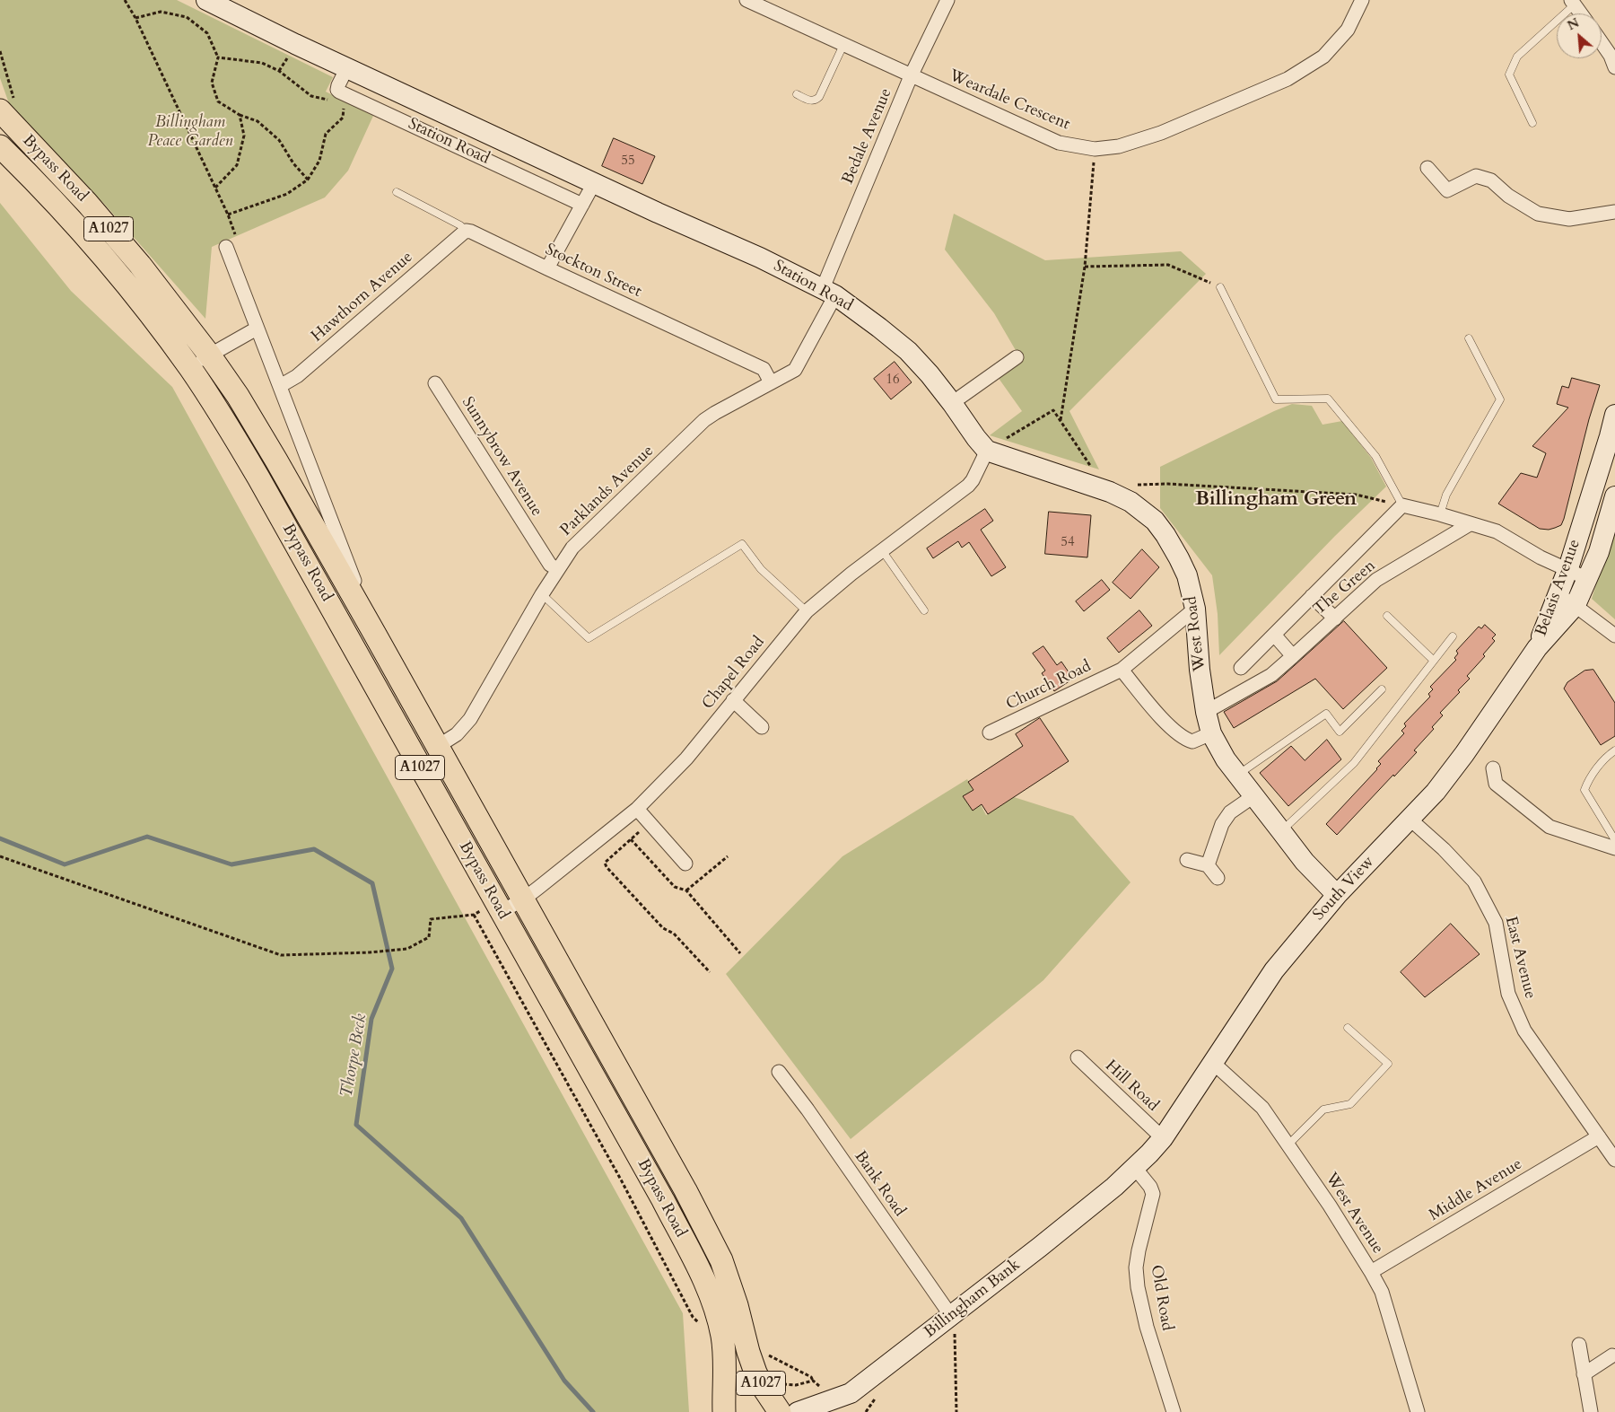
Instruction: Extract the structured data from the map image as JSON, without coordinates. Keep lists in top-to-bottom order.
{
  "streets": {
    "main road": [
      "Station Road",
      "Bypass Road",
      "A1027",
      "Belasis Avenue",
      "West Road",
      "South View",
      "Billingham Bank"
    ],
    "street": [
      "Weardale Crescent",
      "Bedale Avenue",
      "Stockton Street",
      "Hawthorn Avenue",
      "Sunnybrow Avenue",
      "Parklands Avenue",
      "The Green",
      "Chapel Road",
      "Church Road",
      "East Avenue",
      "Hill Road",
      "Bank Road",
      "Middle Avenue",
      "West Avenue",
      "Old Road"
    ]
  },
  "crossings": [
    ["Weardale Crescent", "Bedale Avenue"],
    ["Bedale Avenue", "Station Road"],
    ["Bedale Avenue", "Parklands Avenue"],
    ["Station Road", "Parklands Avenue"],
    ["Station Road", "West Road"],
    ["Station Road", "Chapel Road"],
    ["Bypass Road", "Hawthorn Avenue"],
    ["Bypass Road", "Parklands Avenue"],
    ["Bypass Road", "Chapel Road"],
    ["Stockton Street", "Hawthorn Avenue"],
    ["Stockton Street", "Parklands Avenue"],
    ["Sunnybrow Avenue", "Parklands Avenue"],
    ["The Green", "West Road"],
    ["Belasis Avenue", "South View"],
    ["West Road", "Chapel Road"],
    ["West Road", "Church Road"],
    ["West Road", "South View"],
    ["South View", "East Avenue"],
    ["South View", "Hill Road"],
    ["South View", "West Avenue"],
    ["East Avenue", "Middle Avenue"],
    ["Bank Road", "Billingham Bank"],
    ["Middle Avenue", "West Avenue"],
    ["Old Road", "Billingham Bank"]
  ],
  "districts": ["Billingham Green"],
  "water": ["Thorpe Beck"],
  "parks": ["Billingham Peace Garden"],
  "house_numbers": ["55", "16", "54"],
  "north": "top left"
}
